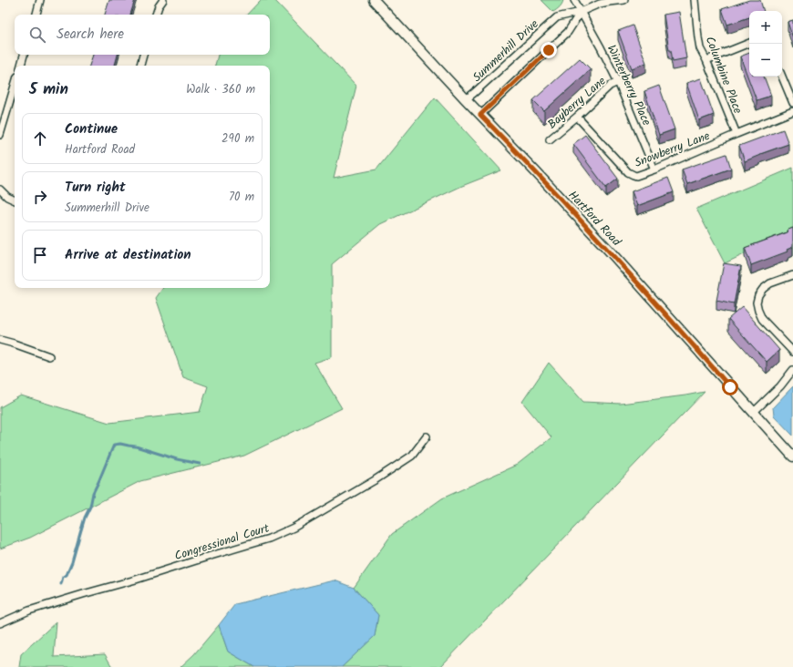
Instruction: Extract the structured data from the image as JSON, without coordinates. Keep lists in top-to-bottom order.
{
  "streets": {
    "main road": ["Hartford Road"],
    "street": [
      "Summerhill Drive",
      "Columbine Place",
      "Winterberry Place",
      "Bayberry Lane",
      "Snowberry Lane",
      "Congressional Court"
    ]
  },
  "crossings": [
    ["Summerhill Drive", "Winterberry Place"],
    ["Summerhill Drive", "Hartford Road"],
    ["Columbine Place", "Snowberry Lane"],
    ["Winterberry Place", "Bayberry Lane"],
    ["Winterberry Place", "Snowberry Lane"],
    ["Bayberry Lane", "Snowberry Lane"]
  ],
  "page": {
    "map_buttons": ["+", "−"],
    "search": "Search here",
    "heading": ["5 min", "Walk · 360 m"],
    "list": [
      ["Continue", "Hartford Road", "290 m"],
      ["Turn right", "Summerhill Drive", "70 m"],
      "Arrive at destination"
    ]
  }
}
